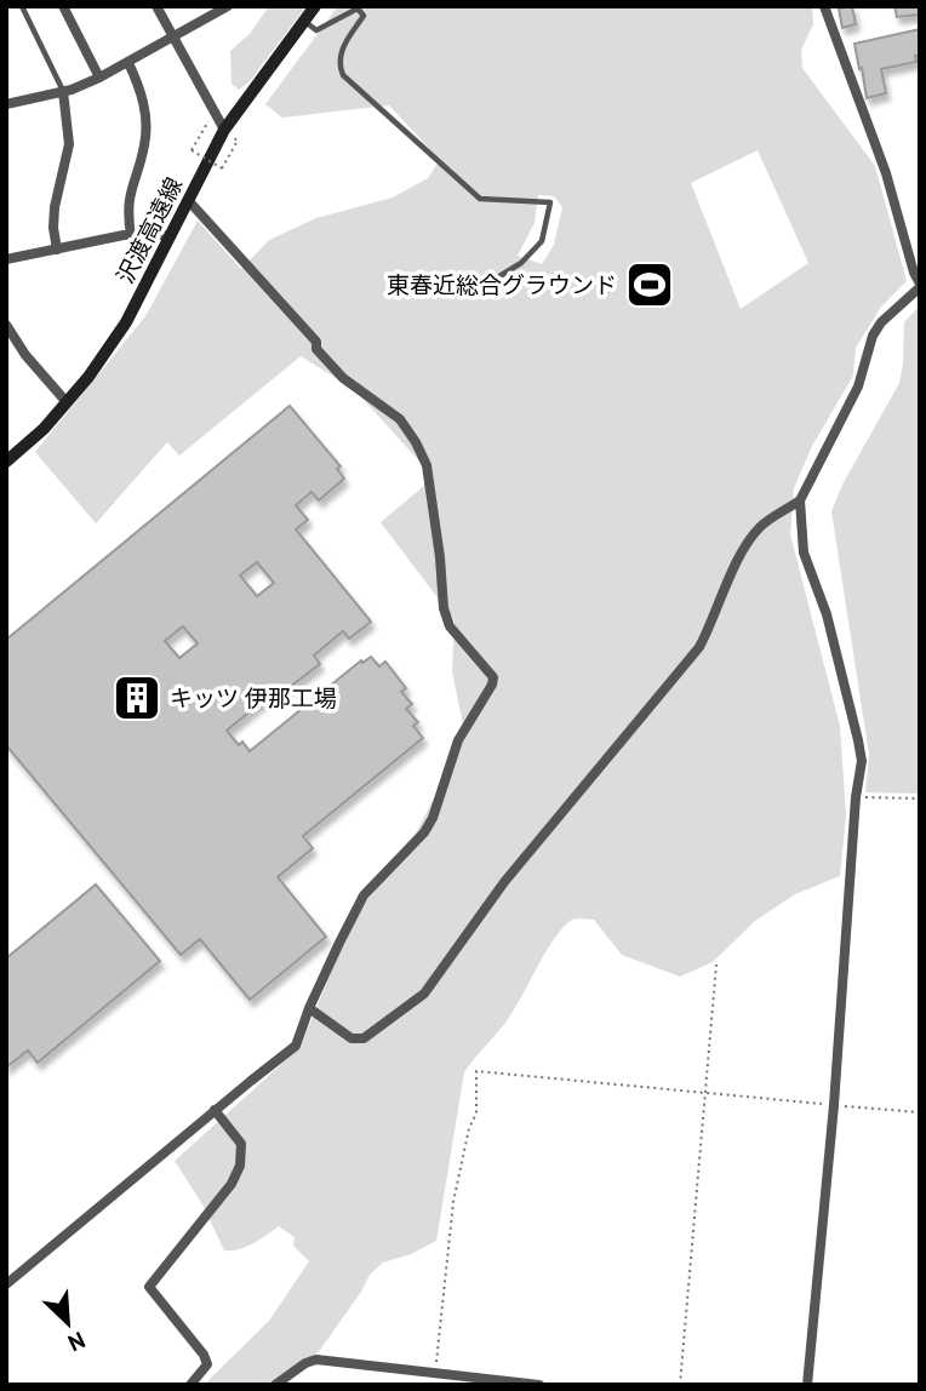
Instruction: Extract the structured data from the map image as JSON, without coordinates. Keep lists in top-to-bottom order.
{
  "streets": {
    "main road": ["沢渡高遠線"]
  },
  "places": {
    "sports": ["東春近総合グラウンド"],
    "building": ["キッツ 伊那工場"]
  },
  "north": "bottom right"
}
